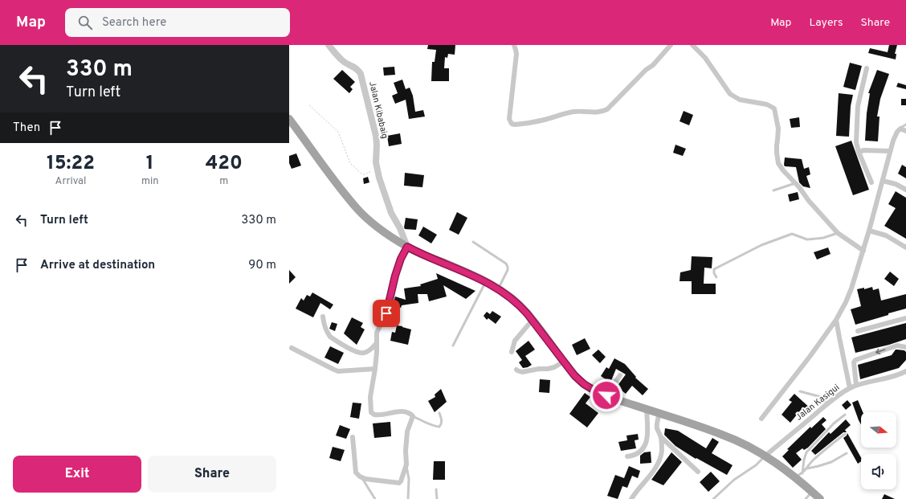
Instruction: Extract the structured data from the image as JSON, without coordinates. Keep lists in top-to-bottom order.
{
  "streets": {
    "street": ["Jalan Kibabaig", "Jalan Kasigui"]
  },
  "north": "right",
  "page": {
    "header": "Map",
    "search": "Search here",
    "nav": ["Map", "Layers", "Share"],
    "turn": ["330 m", "Turn left"],
    "then": "Then",
    "eta": [
      "15:22",
      "Arrival",
      "1",
      "min",
      "420",
      "m"
    ],
    "list": [
      {
        "name": "Turn left",
        "value": "330 m"
      },
      {
        "name": "Arrive at destination",
        "value": "90 m"
      }
    ],
    "buttons": ["Exit", "Share"]
  }
}
